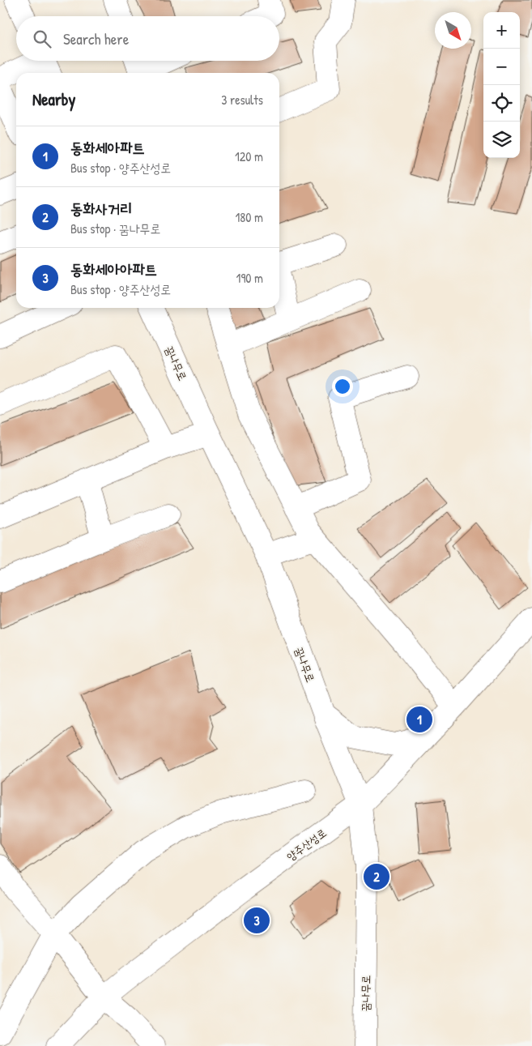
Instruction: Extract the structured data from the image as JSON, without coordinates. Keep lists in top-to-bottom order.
{
  "streets": {
    "street": ["꿈나무로", "양주산성로"]
  },
  "crossings": [
    ["꿈나무로", "양주산성로"]
  ],
  "north": "bottom right",
  "page": {
    "map_buttons": ["+", "−"],
    "search": "Search here",
    "heading": ["Nearby", "3 results"],
    "list": [
      {
        "mark": "1",
        "name": "동화세아파트",
        "note": "Bus stop · 양주산성로",
        "value": "120 m"
      },
      {
        "mark": "2",
        "name": "동화사거리",
        "note": "Bus stop · 꿈나무로",
        "value": "180 m"
      },
      {
        "mark": "3",
        "name": "동화세아아파트",
        "note": "Bus stop · 양주산성로",
        "value": "190 m"
      }
    ],
    "pins": ["1", "2", "3"]
  }
}
